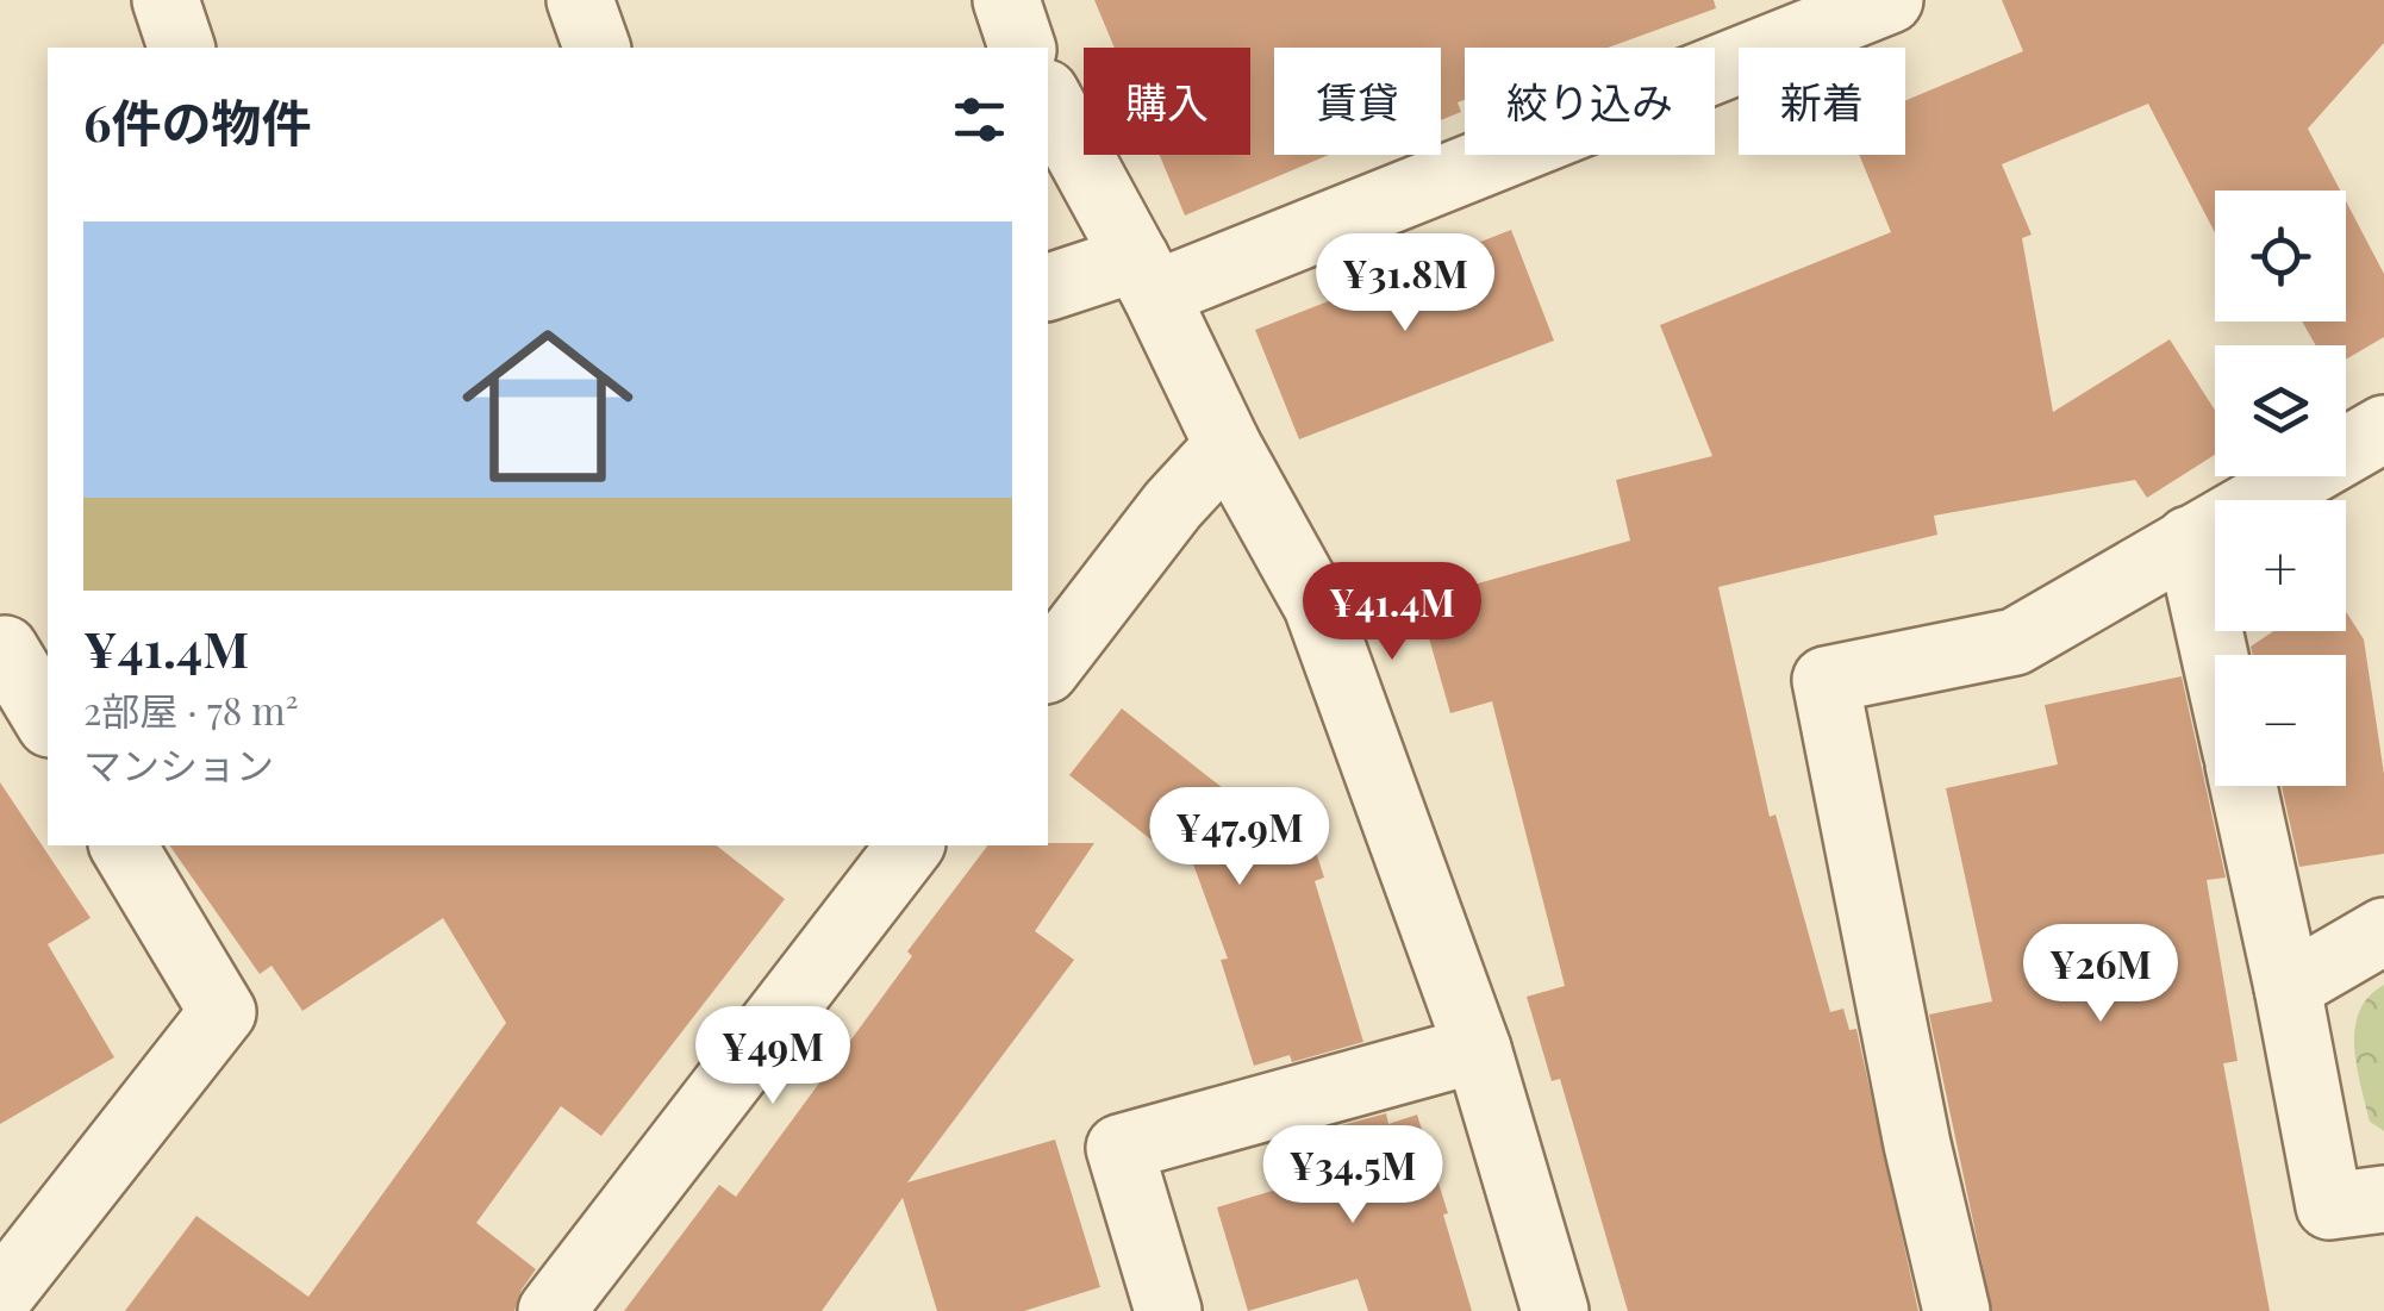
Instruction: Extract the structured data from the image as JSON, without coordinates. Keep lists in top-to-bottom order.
{
  "page": {
    "chip": [
      "購入",
      "賃貸",
      "絞り込み",
      "新着"
    ],
    "heading": "6件の物件",
    "map_buttons": ["+", "−"],
    "list": [
      {
        "name": "¥41.4M",
        "note": "2部屋 · 78 m² · マンション"
      }
    ],
    "price": [
      "¥31.8M",
      "¥41.4M",
      "¥47.9M",
      "¥26M",
      "¥49M",
      "¥34.5M"
    ]
  }
}
